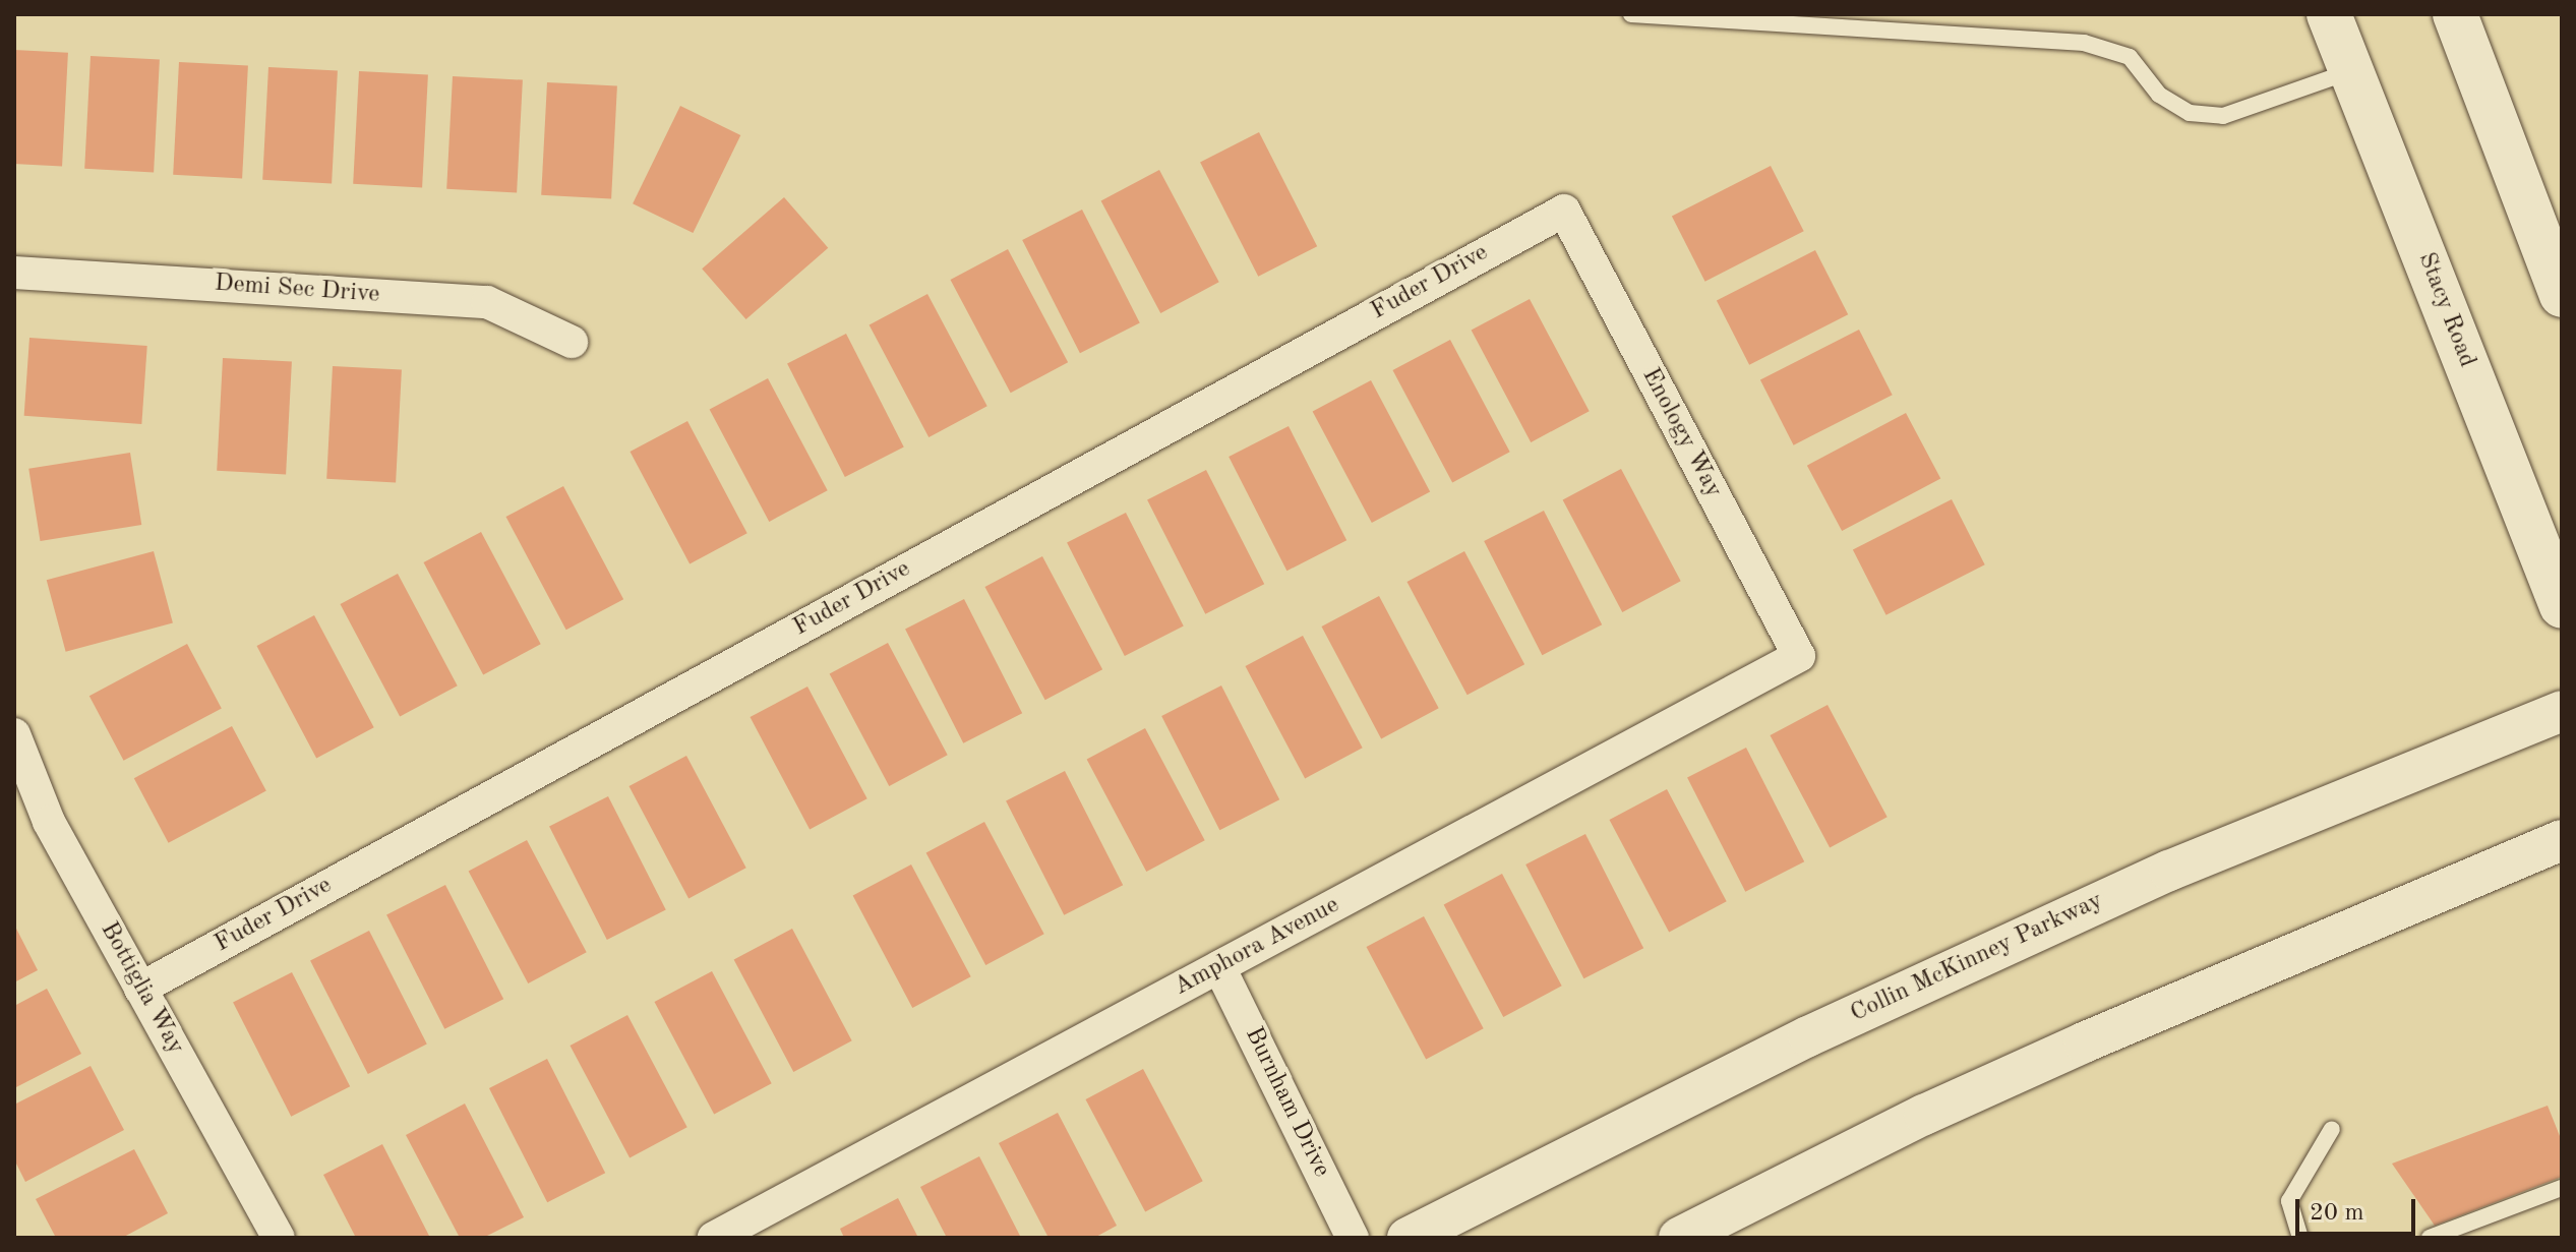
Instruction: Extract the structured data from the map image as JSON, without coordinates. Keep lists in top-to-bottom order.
{
  "streets": {
    "main road": ["Stacy Road"],
    "street": [
      "Fuder Drive",
      "Demi Sec Drive",
      "Enology Way",
      "Amphora Avenue",
      "Collin McKinney Parkway",
      "Bottiglia Way",
      "Burnham Drive"
    ]
  },
  "crossings": [
    ["Fuder Drive", "Enology Way"],
    ["Fuder Drive", "Bottiglia Way"],
    ["Enology Way", "Amphora Avenue"],
    ["Amphora Avenue", "Burnham Drive"]
  ],
  "scale_bar": "20 m"
}
